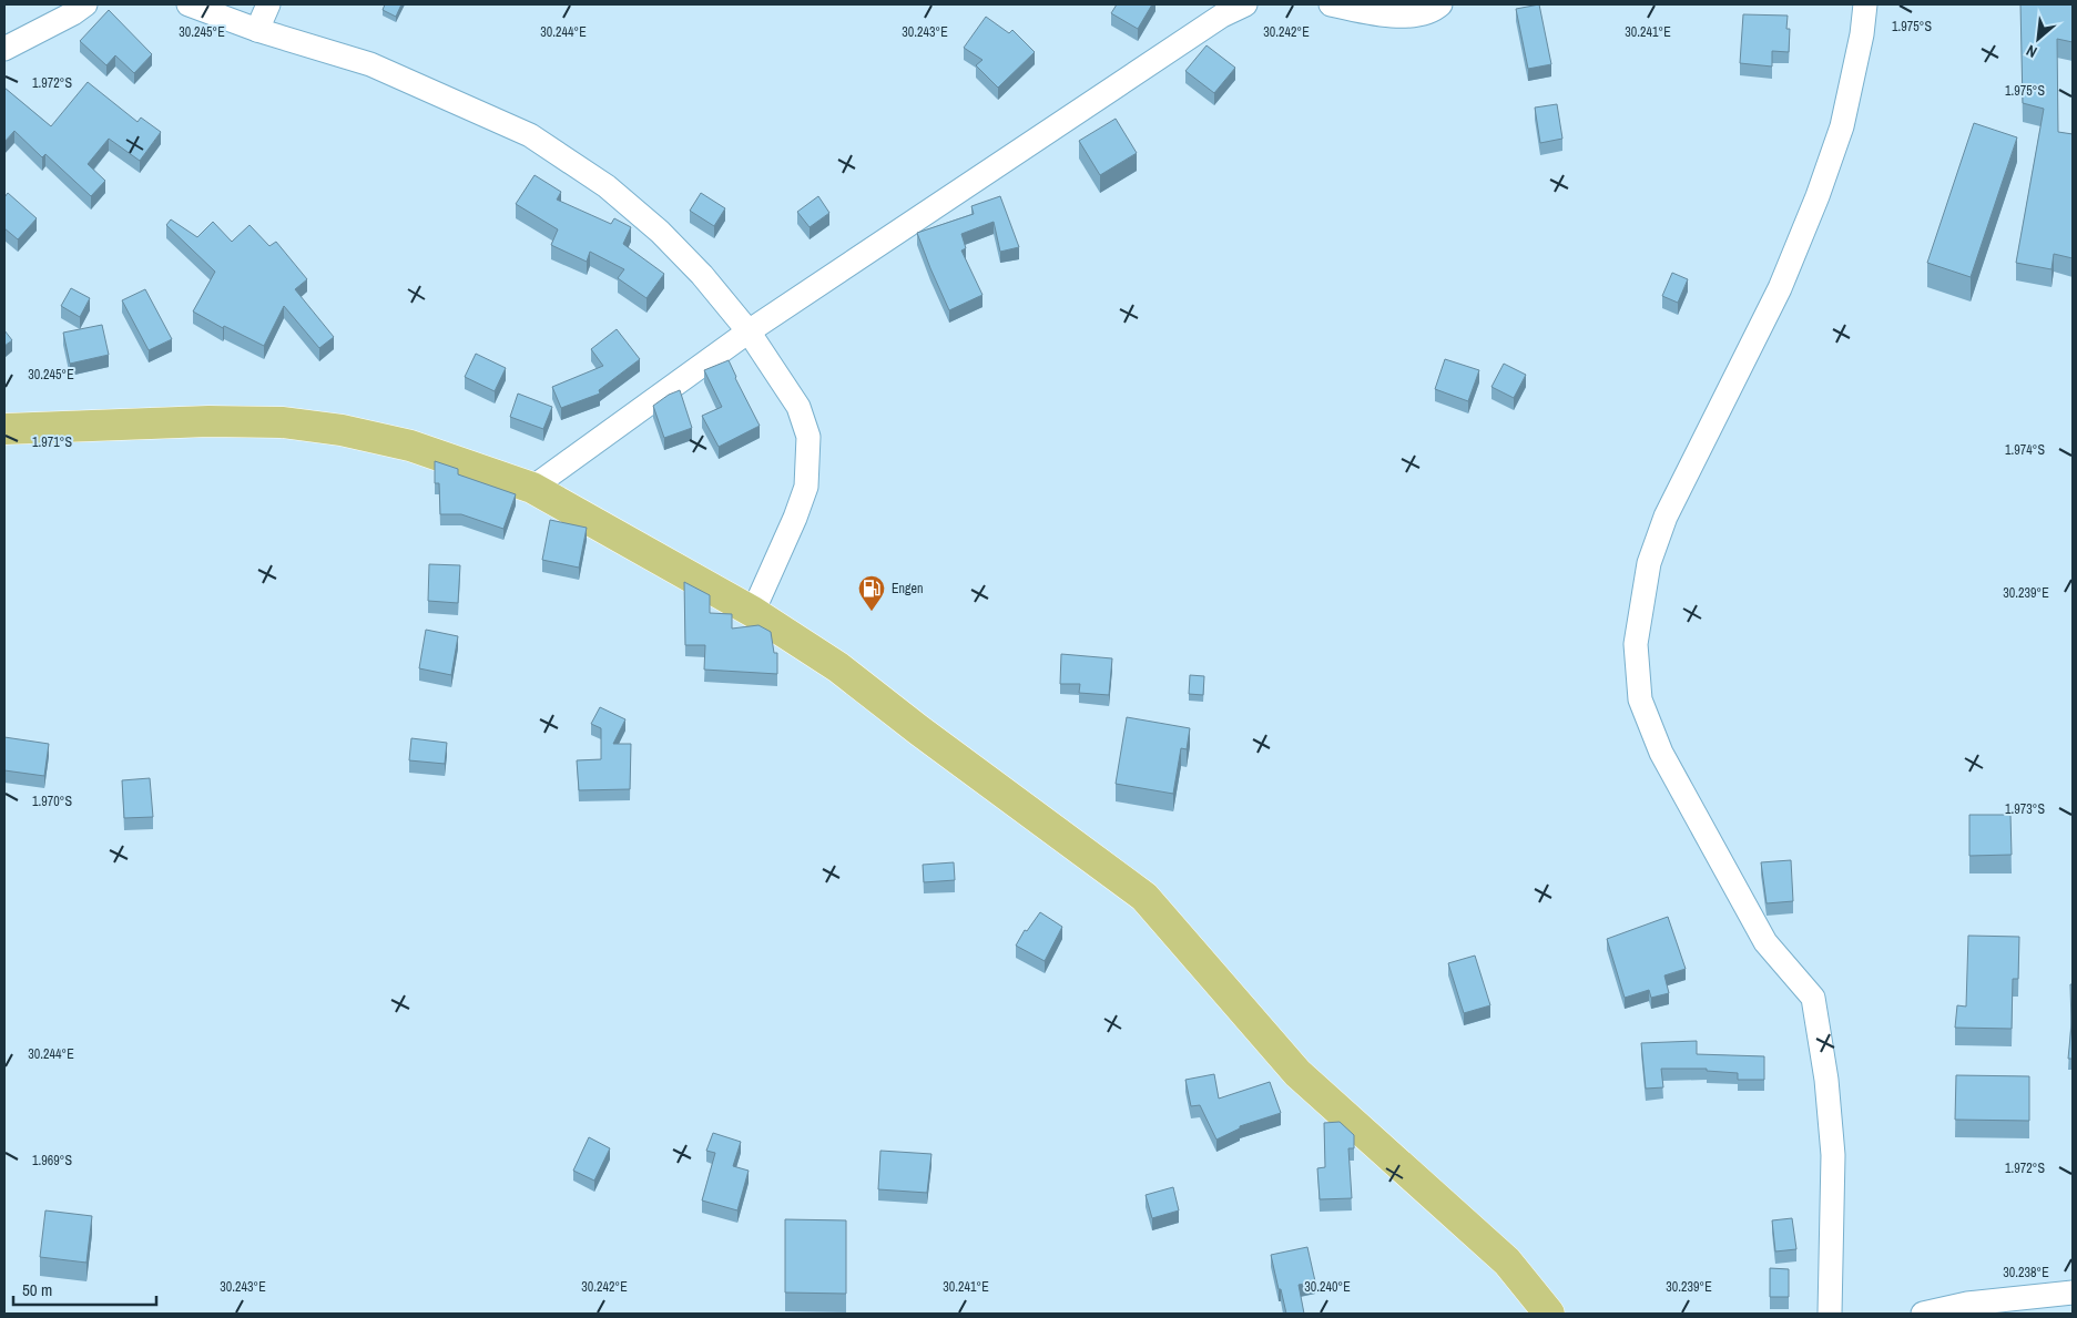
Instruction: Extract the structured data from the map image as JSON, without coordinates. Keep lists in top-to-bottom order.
{
  "places": {
    "fuel station": ["Engen"]
  },
  "scale_bar": "50 m",
  "north": "bottom left",
  "coordinates": [
    "1.975°S",
    "30.245°E",
    "30.244°E",
    "30.243°E",
    "30.242°E",
    "30.241°E",
    "1.972°S",
    "1.971°S",
    "1.974°S",
    "30.239°E",
    "1.970°S",
    "1.973°S",
    "1.969°S",
    "30.238°E",
    "30.240°E"
  ]
}
